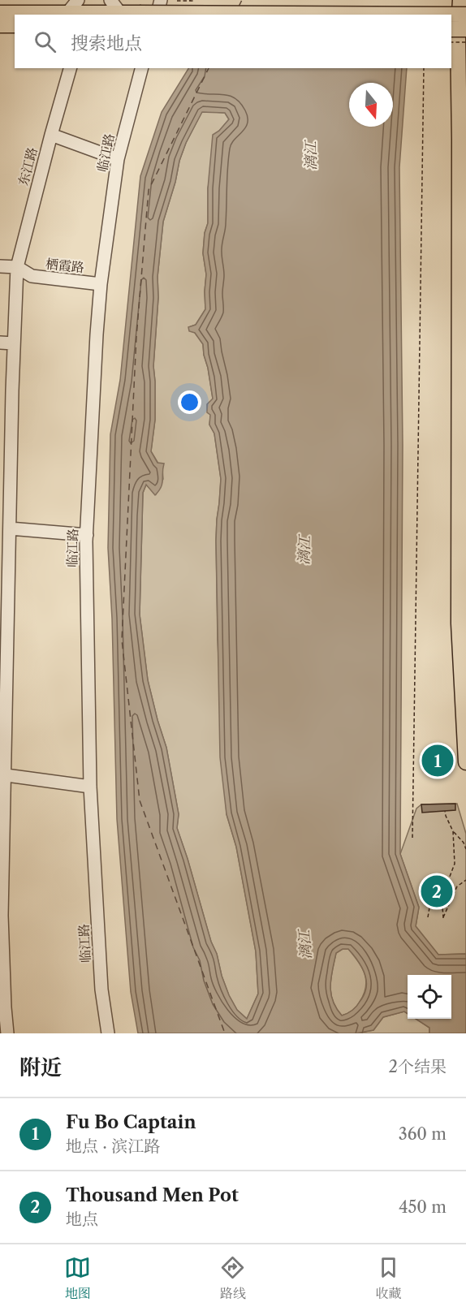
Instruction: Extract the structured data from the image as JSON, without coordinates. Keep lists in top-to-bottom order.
{
  "streets": {
    "street": ["临江路", "东江路", "栖霞路"]
  },
  "crossings": [
    ["临江路", "栖霞路"],
    ["东江路", "栖霞路"]
  ],
  "water": ["漓江"],
  "north": "bottom",
  "page": {
    "search": "搜索地点",
    "pins": ["1", "2"],
    "heading": ["附近", "2个结果"],
    "list": [
      {
        "mark": "1",
        "name": "Fu Bo Captain",
        "note": "地点 · 滨江路",
        "value": "360 m"
      },
      {
        "mark": "2",
        "name": "Thousand Men Pot",
        "note": "地点",
        "value": "450 m"
      }
    ],
    "nav": ["地图", "路线", "收藏"]
  }
}
